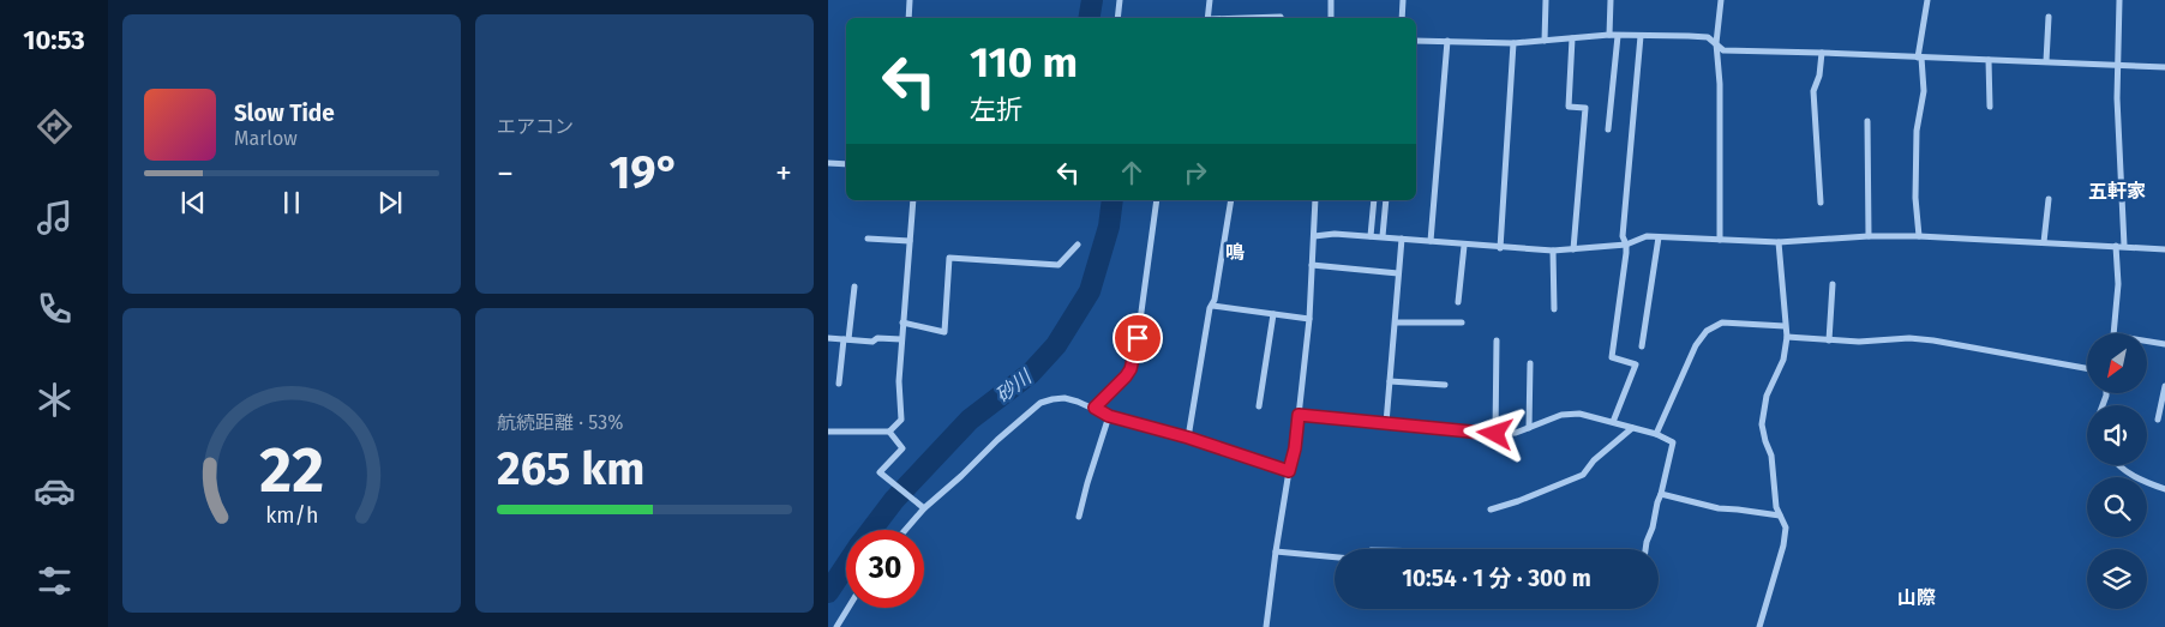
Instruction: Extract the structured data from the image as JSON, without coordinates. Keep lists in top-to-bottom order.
{
  "districts": ["五軒家", "鳴", "山際"],
  "water": ["砂川"],
  "north": "bottom left",
  "page": {
    "tabs": "10:53",
    "tile": [
      "エアコン",
      ["航続距離 · 53%", "265 km"]
    ],
    "turn": ["110 m", "左折"],
    "song": ["Slow Tide", "Marlow"],
    "heat": ["−", "19°", "+"],
    "limit": "30",
    "trip": "10:54 · 1 分 · 300 m",
    "gauge": ["22", "km/h"]
  }
}
